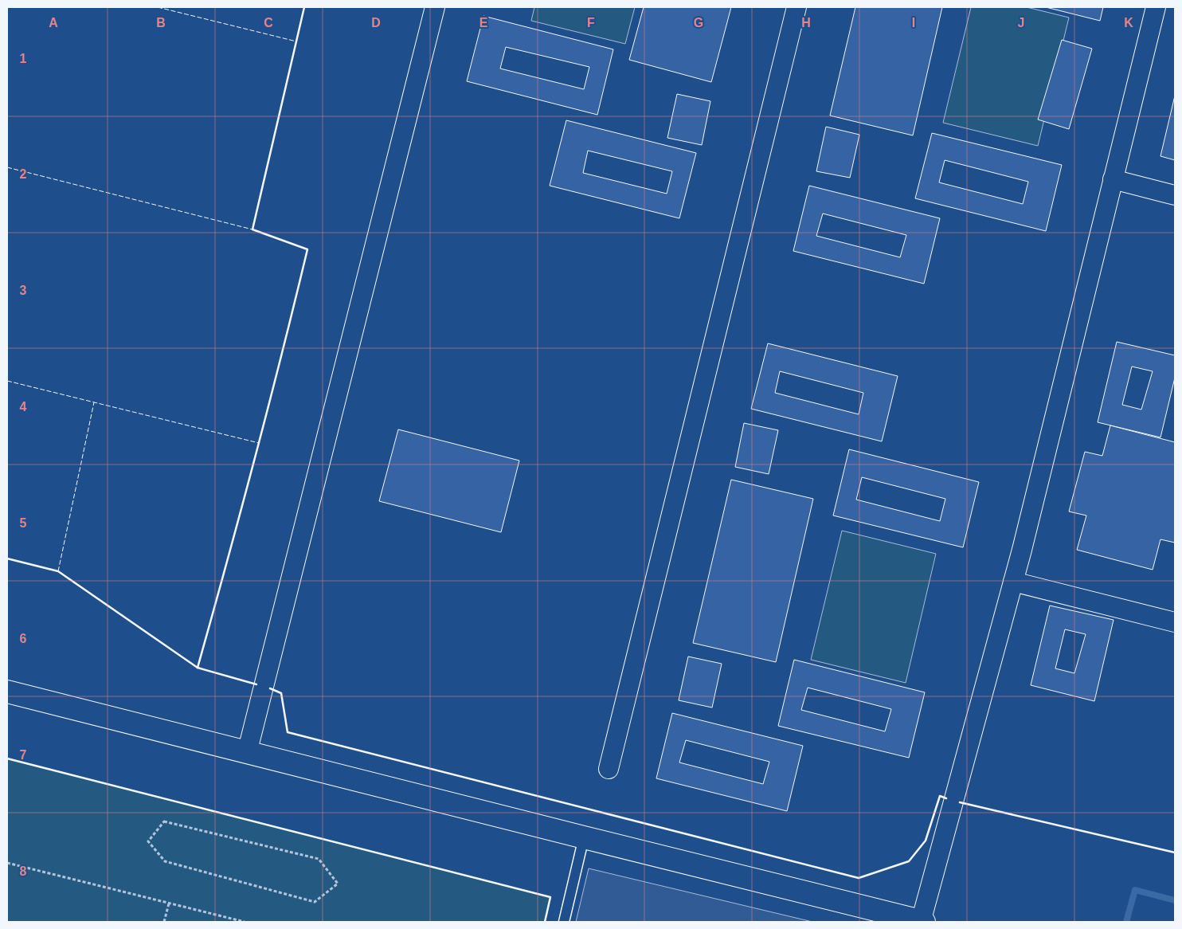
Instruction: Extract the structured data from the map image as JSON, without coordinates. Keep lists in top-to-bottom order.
{
  "grid": {
    "columns": [
      "A",
      "B",
      "C",
      "D",
      "E",
      "F",
      "G",
      "H",
      "I",
      "J",
      "K"
    ],
    "rows": [
      "1",
      "2",
      "3",
      "4",
      "5",
      "6",
      "7",
      "8"
    ]
  }
}
